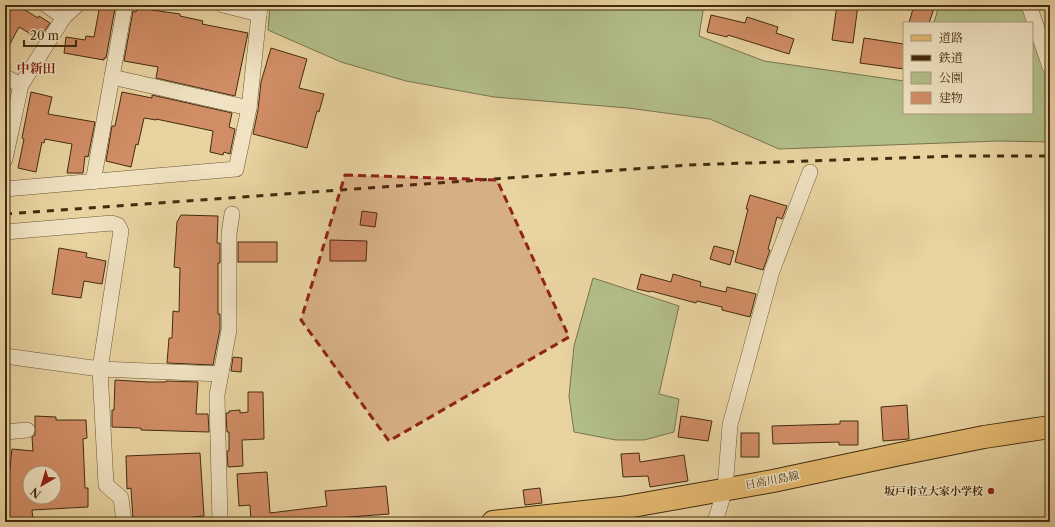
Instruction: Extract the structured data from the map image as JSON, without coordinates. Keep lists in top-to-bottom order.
{
  "streets": {
    "main road": ["日高川島線"]
  },
  "districts": ["中新田"],
  "places": ["坂戸市立大家小学校"],
  "legend": [
    "道路",
    "鉄道",
    "公園",
    "建物"
  ],
  "scale_bar": "20 m",
  "north": "bottom left"
}
